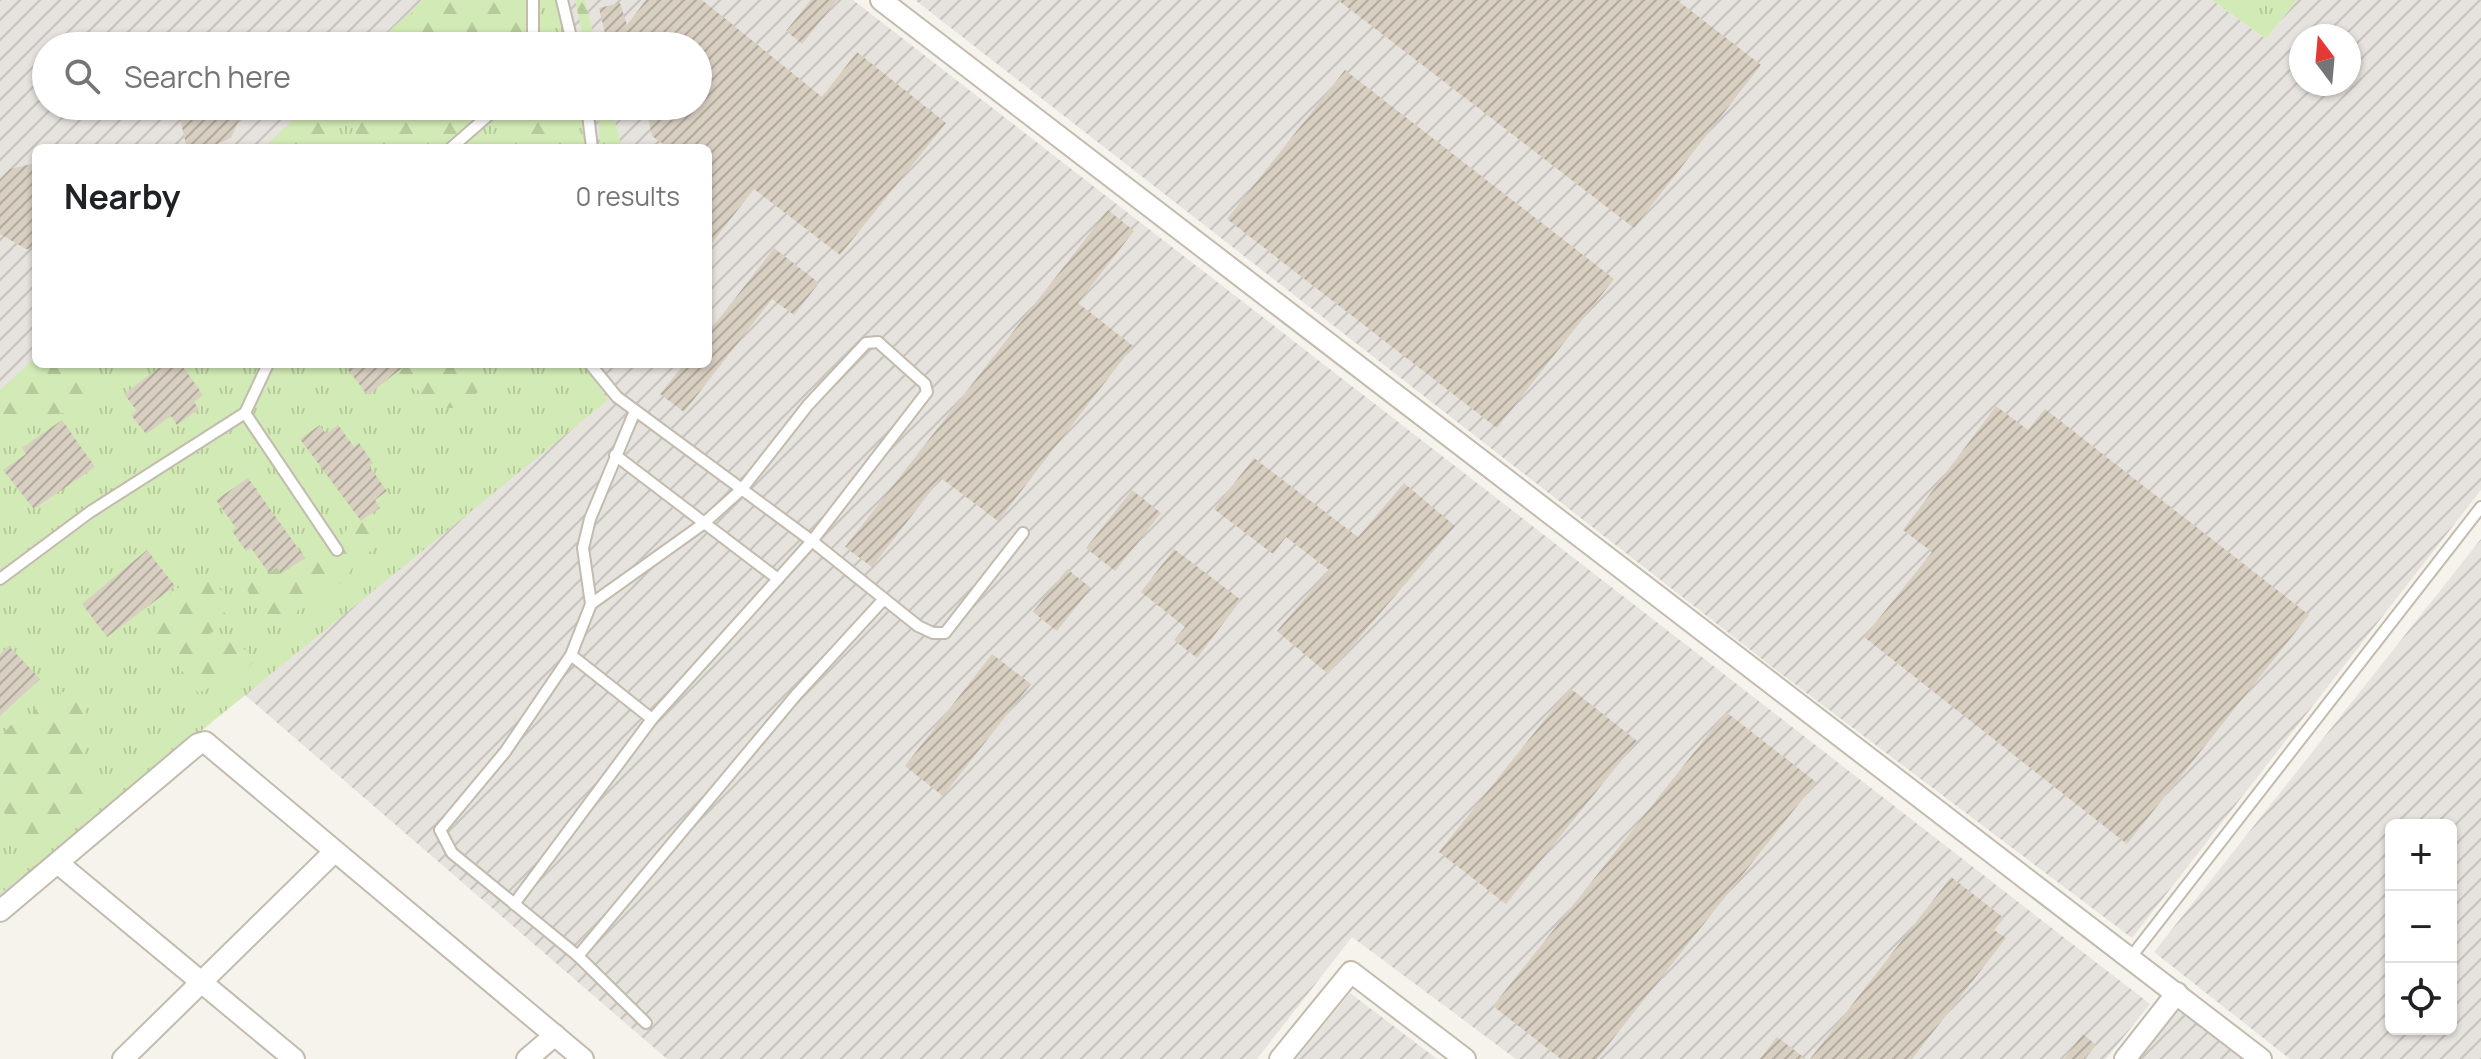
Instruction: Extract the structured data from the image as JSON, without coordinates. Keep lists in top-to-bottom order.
{
  "north": "top",
  "page": {
    "search": "Search here",
    "heading": ["Nearby", "0 results"],
    "map_buttons": ["+", "−"]
  }
}
